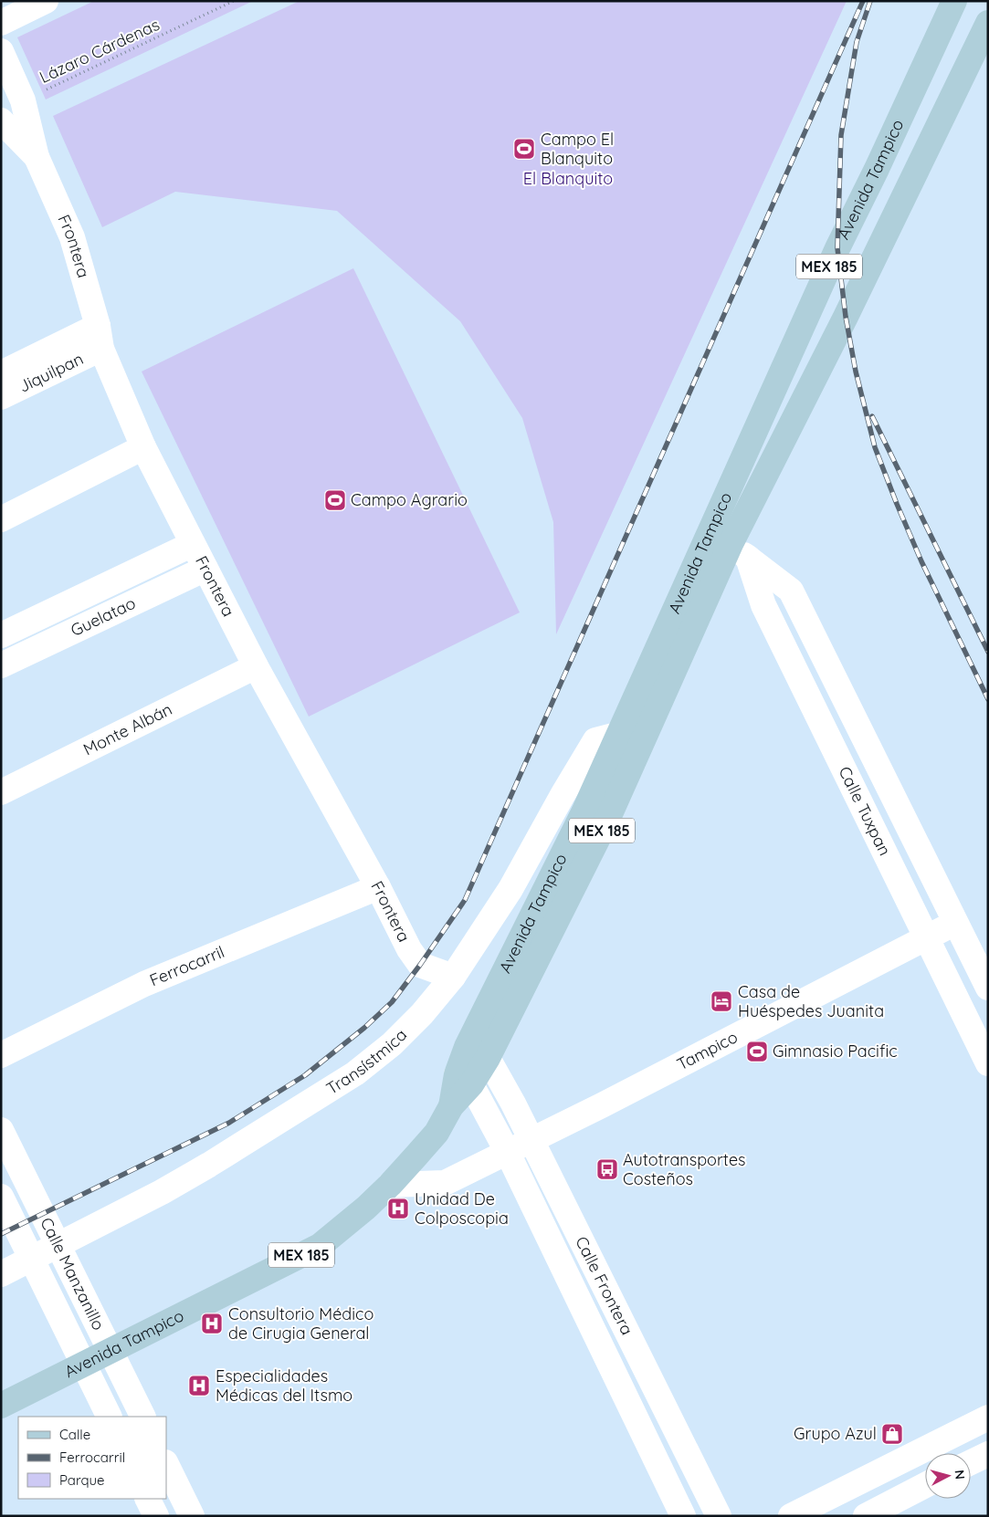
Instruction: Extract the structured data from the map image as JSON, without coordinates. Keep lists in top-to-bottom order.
{
  "streets": {
    "main road": ["Avenida Tampico", "MEX 185"],
    "street": [
      "Frontera",
      "Jiquilpan",
      "Guelatao",
      "Monte Albán",
      "Calle Tuxpan",
      "Ferrocarril",
      "Tampico",
      "Transístmica",
      "Calle Manzanillo",
      "Calle Frontera"
    ],
    "path": ["Lázaro Cárdenas"]
  },
  "crossings": [
    ["Lázaro Cárdenas", "Frontera"],
    ["Avenida Tampico", "Calle Tuxpan"],
    ["Avenida Tampico", "Tampico"],
    ["Avenida Tampico", "Transístmica"],
    ["Avenida Tampico", "Calle Manzanillo"],
    ["Avenida Tampico", "Calle Frontera"],
    ["Frontera", "Jiquilpan"],
    ["Frontera", "Guelatao"],
    ["Frontera", "Monte Albán"],
    ["Frontera", "Ferrocarril"],
    ["Frontera", "Transístmica"],
    ["Calle Tuxpan", "Tampico"],
    ["Tampico", "Calle Frontera"],
    ["Transístmica", "Calle Manzanillo"]
  ],
  "parks": ["El Blanquito"],
  "places": {
    "sports": ["Campo El Blanquito", "Campo Agrario", "Gimnasio Pacific"],
    "hotel": ["Casa de Huéspedes Juanita"],
    "bus stop": ["Autotransportes Costeños"],
    "hospital": ["Unidad De Colposcopia", "Consultorio Médico de Cirugia General", "Especialidades Médicas del Itsmo"],
    "shop": ["Grupo Azul"]
  },
  "legend": ["Calle", "Ferrocarril", "Parque"],
  "north": "right"
}
